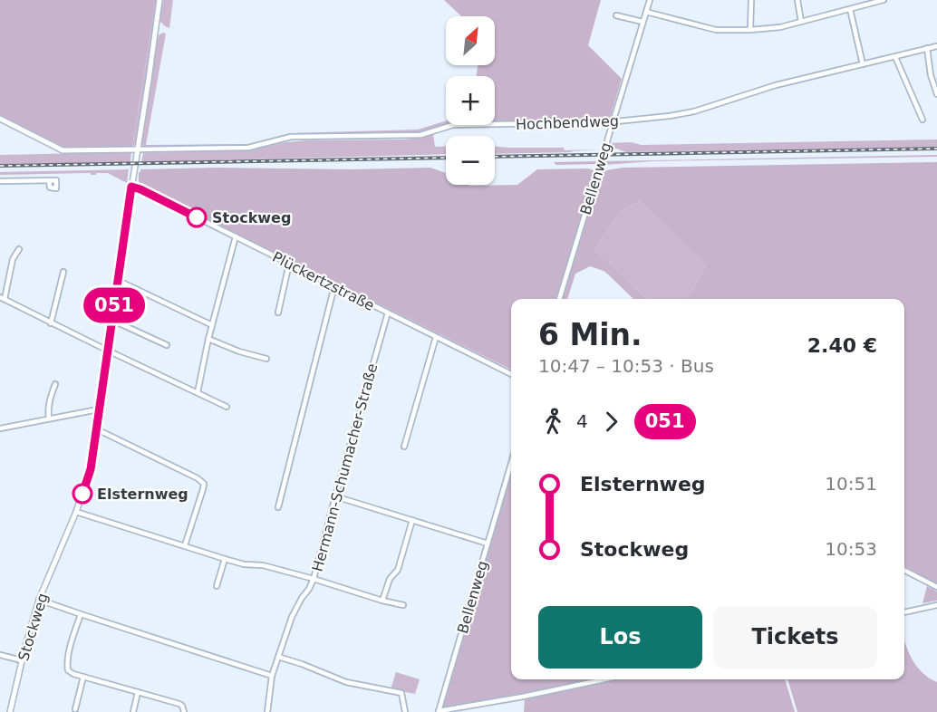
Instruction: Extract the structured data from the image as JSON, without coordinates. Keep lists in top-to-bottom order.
{
  "streets": {
    "street": [
      "Hochbendweg",
      "Bellenweg",
      "Plückertzstraße",
      "Hermann-Schumacher-Straße",
      "Stockweg"
    ]
  },
  "crossings": [
    ["Hochbendweg", "Bellenweg"],
    ["Hochbendweg", "Stockweg"],
    ["Plückertzstraße", "Hermann-Schumacher-Straße"],
    ["Plückertzstraße", "Stockweg"]
  ],
  "places": ["Stockweg", "Elsternweg"],
  "lines": ["bus line 051"],
  "north": "top right",
  "page": {
    "on_map": "051",
    "map_buttons": ["+", "−"],
    "heading": ["6 Min.", "10:47 – 10:53 · Bus", "2.40 €"],
    "legs": ["4", "051"],
    "list": [
      {
        "name": "Elsternweg",
        "value": "10:51"
      },
      {
        "name": "Stockweg",
        "value": "10:53"
      }
    ],
    "buttons": ["Los", "Tickets"]
  }
}
